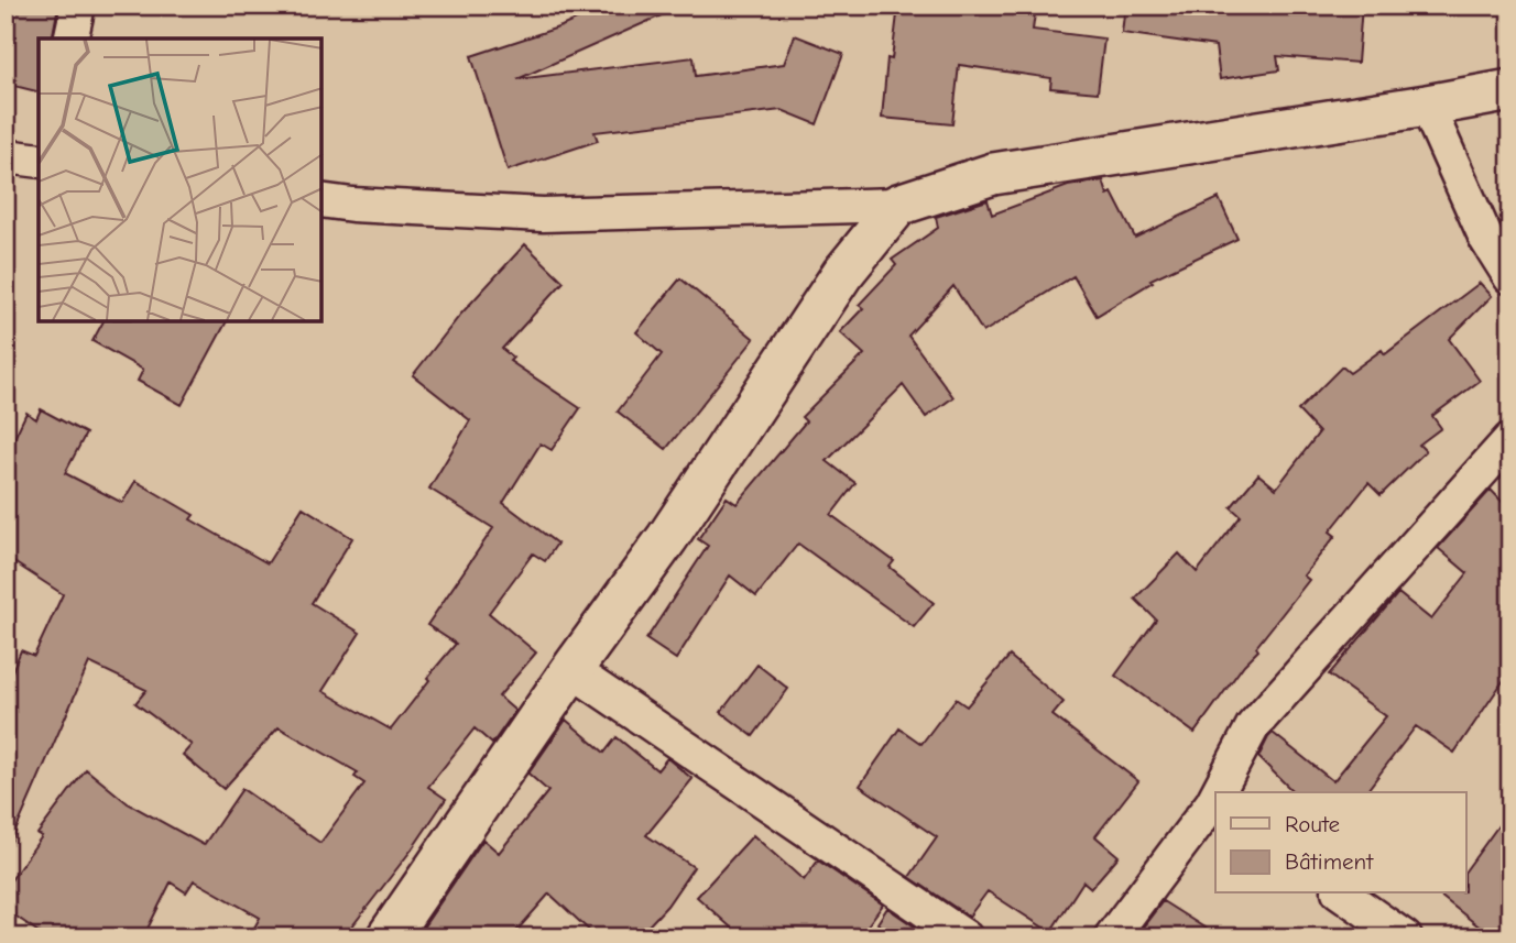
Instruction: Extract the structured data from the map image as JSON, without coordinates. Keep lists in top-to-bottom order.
{
  "legend": ["Route", "Bâtiment"]
}
